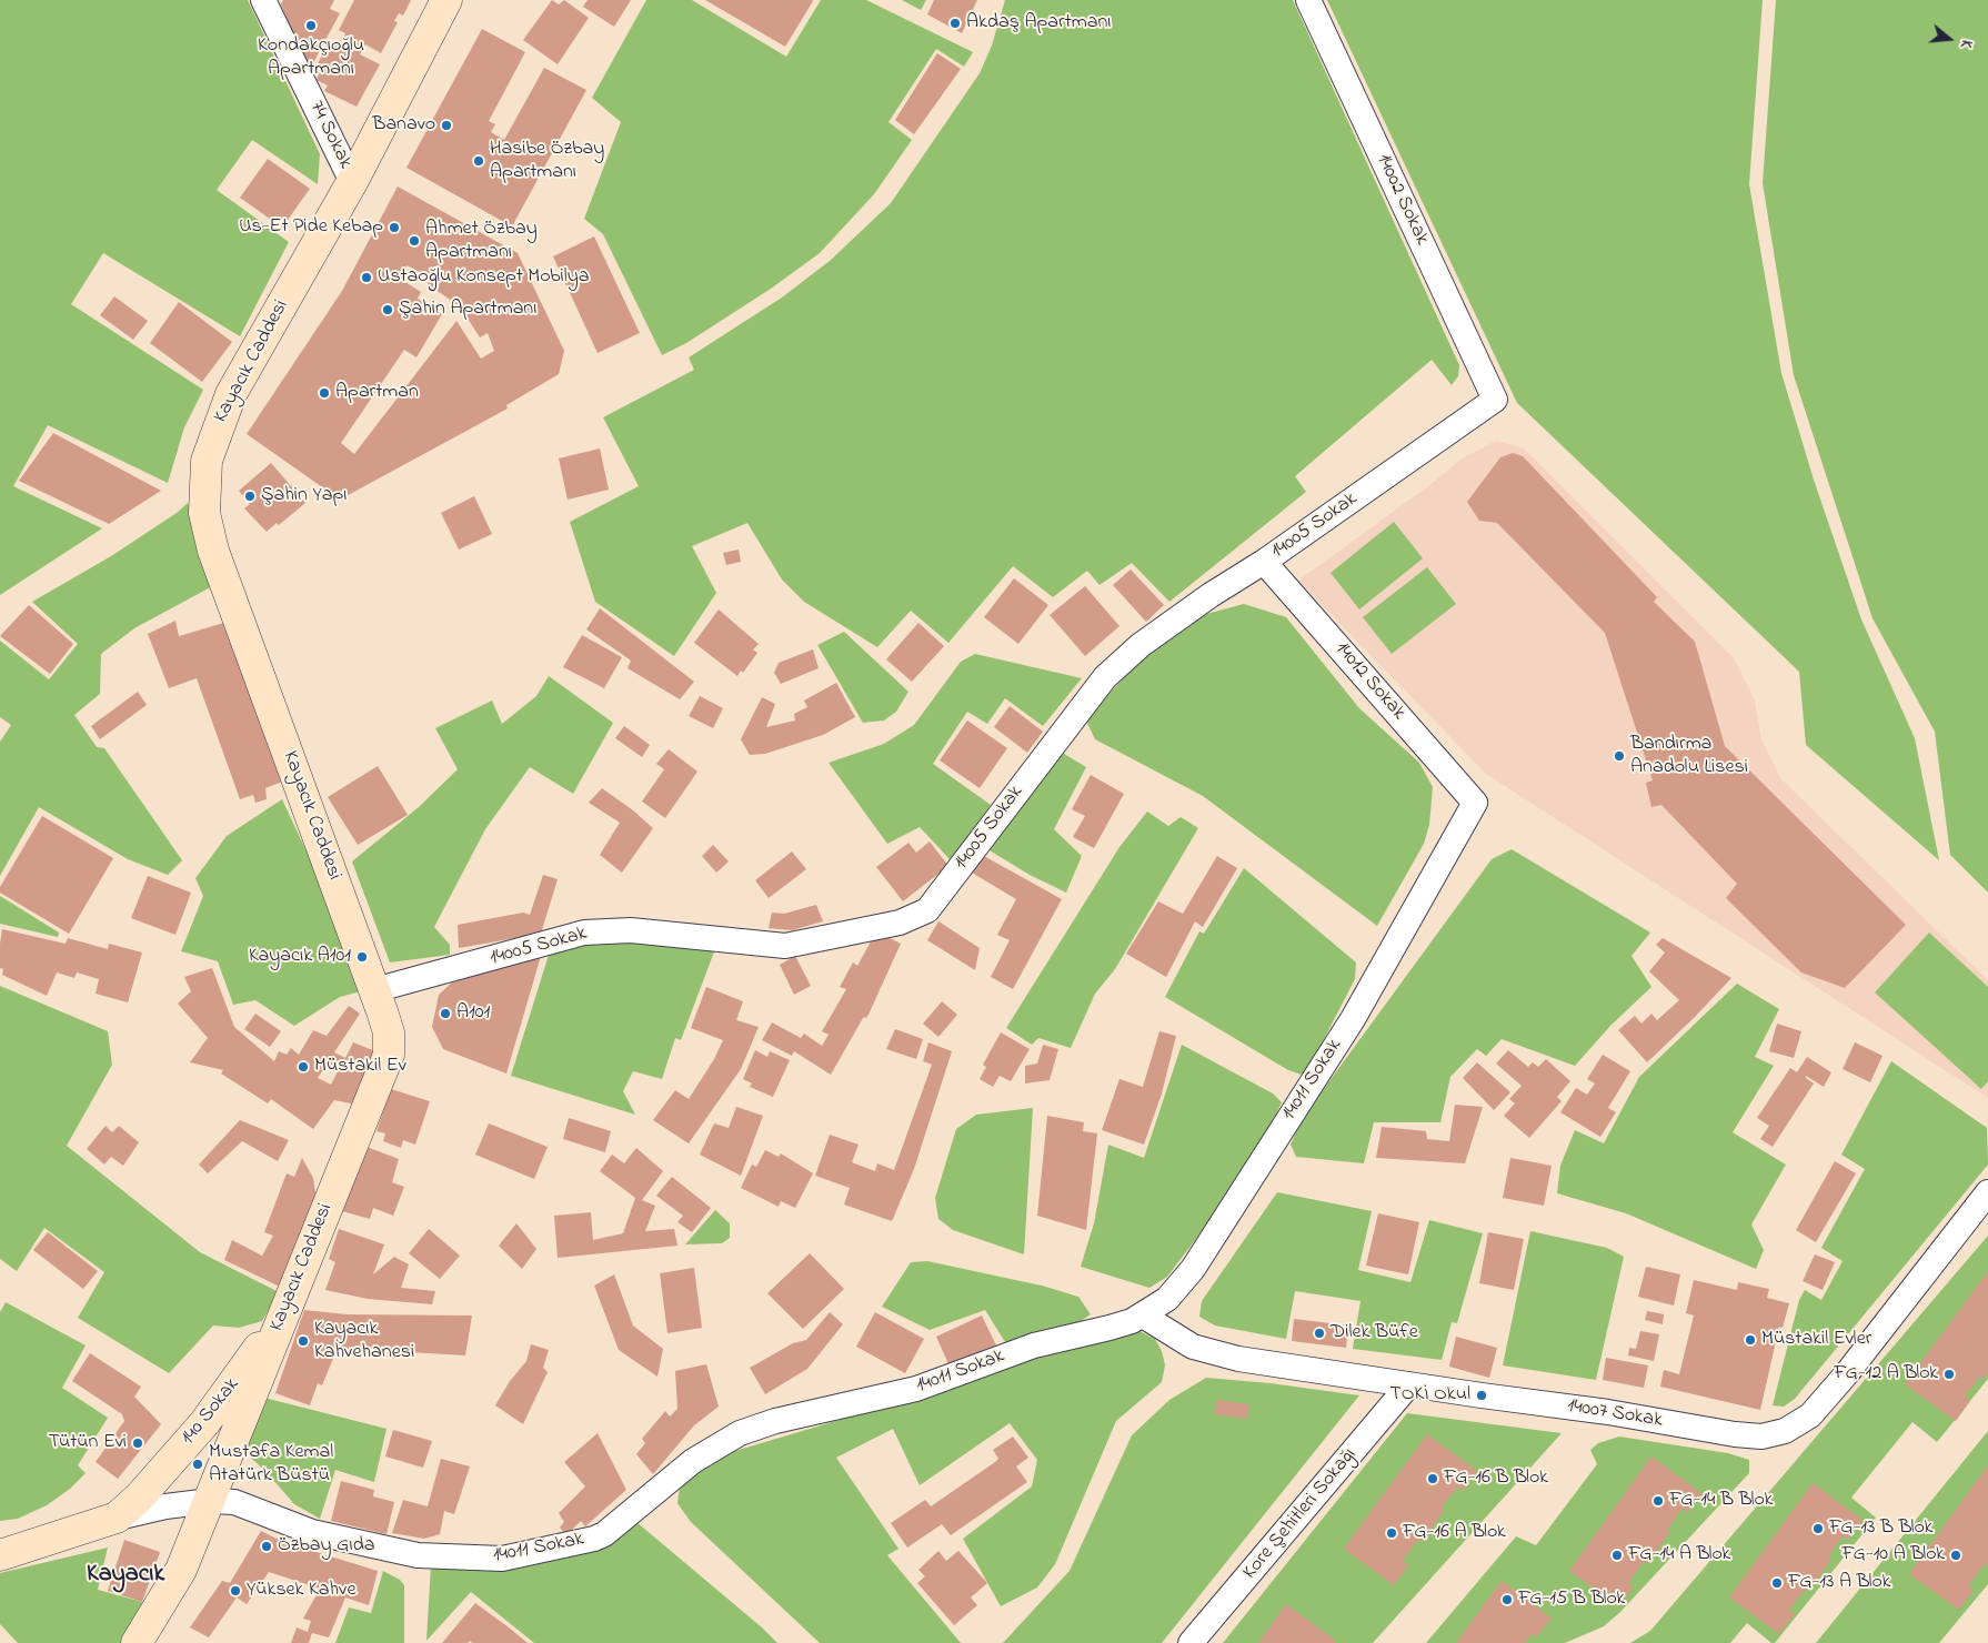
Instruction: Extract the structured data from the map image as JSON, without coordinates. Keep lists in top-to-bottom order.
{
  "streets": {
    "main road": ["Kayacık Caddesi", "140 Sokak"],
    "street": [
      "74 Sokak",
      "14002 Sokak",
      "14005 Sokak",
      "14012 Sokak",
      "14011 Sokak",
      "14007 Sokak",
      "Kore Şehitleri Sokağı"
    ]
  },
  "crossings": [
    ["74 Sokak", "Kayacık Caddesi"],
    ["14002 Sokak", "14005 Sokak"],
    ["Kayacık Caddesi", "14005 Sokak"],
    ["Kayacık Caddesi", "14011 Sokak"],
    ["Kayacık Caddesi", "140 Sokak"],
    ["14005 Sokak", "14012 Sokak"],
    ["14012 Sokak", "14011 Sokak"],
    ["14011 Sokak", "140 Sokak"],
    ["14011 Sokak", "14007 Sokak"],
    ["14007 Sokak", "Kore Şehitleri Sokağı"]
  ],
  "districts": ["Kayacık"],
  "places": [
    "Akdaş Apartmanı",
    "Kondakçıoğlu Apartmanı",
    "Banavo",
    "Hasibe Özbay Apartmanı",
    "Us-Et Pide Kebap",
    "Ahmet Özbay Apartmanı",
    "Ustaoğlu Konsept Mobilya",
    "Şahin Apartmanı",
    "Apartman",
    "Şahin Yapı",
    "Bandırma Anadolu Lisesi",
    "Kayacık A101",
    "A101",
    "Müstakil Ev",
    "Dilek Büfe",
    "Müstakil Evler",
    "Kayacık Kahvehanesi",
    "FG-12 A Blok",
    "TOKİ Okul",
    "Tütün Evi",
    "Mustafa Kemal Atatürk Büstü",
    "FG-16 B Blok",
    "FG-14 B Blok",
    "FG-13 B Blok",
    "FG-16 A Blok",
    "Özbay Gıda",
    "FG-14 A Blok",
    "FG-10 A Blok",
    "FG-13 A Blok",
    "Yüksek Kahve",
    "FG-15 B Blok"
  ],
  "north": "right"
}
